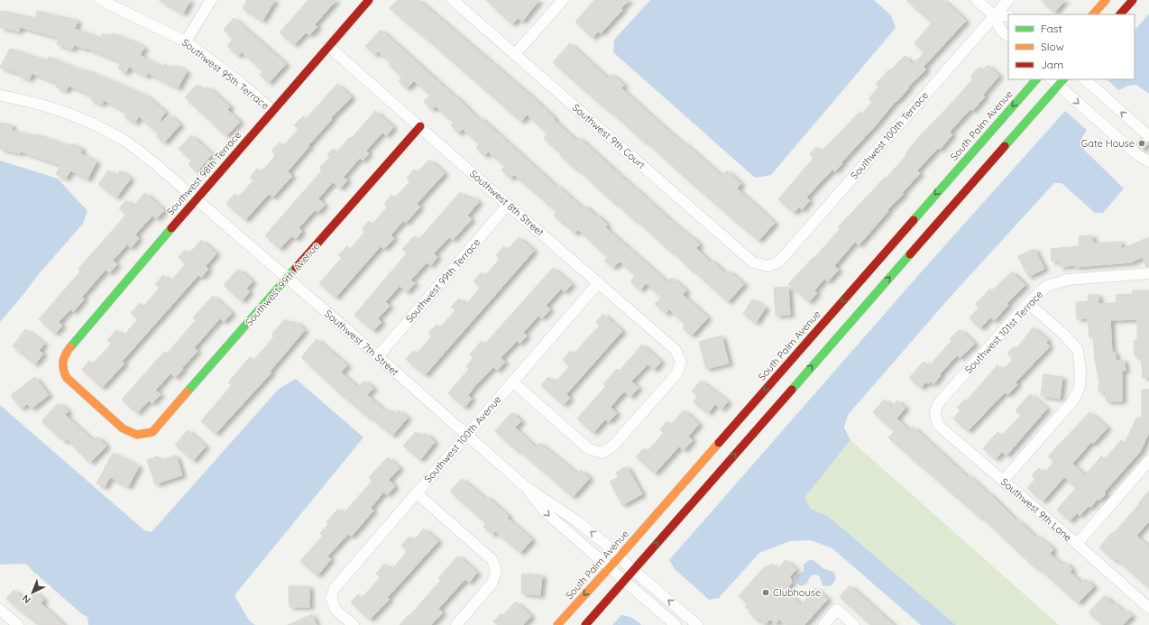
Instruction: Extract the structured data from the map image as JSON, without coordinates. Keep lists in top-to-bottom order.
{
  "streets": {
    "main road": ["South Palm Avenue", "Southwest 98th Terrace", "Southwest 99th Avenue"],
    "street": [
      "Southwest 95th Terrace",
      "Southwest 100th Terrace",
      "Southwest 9th Court",
      "Southwest 8th Street",
      "Southwest 99th Terrace",
      "Southwest 101st Terrace",
      "Southwest 7th Street",
      "Southwest 100th Avenue",
      "Southwest 9th Lane"
    ]
  },
  "crossings": [
    ["Southwest 95th Terrace", "Southwest 98th Terrace"],
    ["South Palm Avenue", "Southwest 7th Street"],
    ["Southwest 100th Terrace", "Southwest 9th Court"],
    ["Southwest 98th Terrace", "Southwest 8th Street"],
    ["Southwest 98th Terrace", "Southwest 99th Avenue"],
    ["Southwest 98th Terrace", "Southwest 7th Street"],
    ["Southwest 8th Street", "Southwest 99th Terrace"],
    ["Southwest 8th Street", "Southwest 99th Avenue"],
    ["Southwest 8th Street", "Southwest 100th Avenue"],
    ["Southwest 99th Terrace", "Southwest 7th Street"],
    ["Southwest 99th Avenue", "Southwest 7th Street"],
    ["Southwest 101st Terrace", "Southwest 9th Lane"],
    ["Southwest 7th Street", "Southwest 100th Avenue"]
  ],
  "places": ["Gate House", "Clubhouse"],
  "legend": ["Fast", "Slow", "Jam"],
  "north": "bottom left"
}
